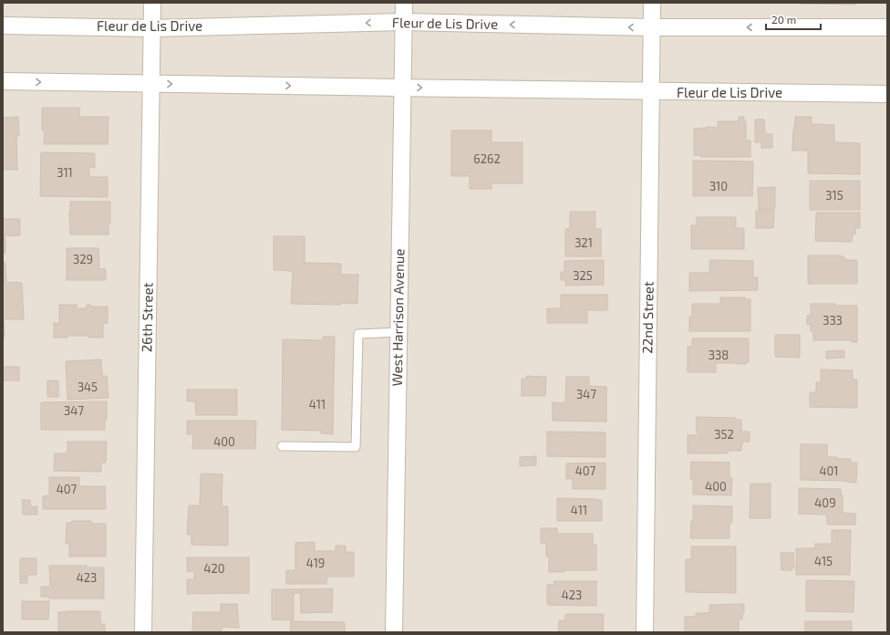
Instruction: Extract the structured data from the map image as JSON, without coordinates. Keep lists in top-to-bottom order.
{
  "streets": {
    "street": [
      "Fleur de Lis Drive",
      "26th Street",
      "West Harrison Avenue",
      "22nd Street"
    ]
  },
  "crossings": [
    ["Fleur de Lis Drive", "26th Street"],
    ["Fleur de Lis Drive", "West Harrison Avenue"],
    ["Fleur de Lis Drive", "22nd Street"]
  ],
  "house_numbers": [
    "6262",
    "311",
    "310",
    "315",
    "321",
    "329",
    "325",
    "333",
    "338",
    "345",
    "347",
    "411",
    "347",
    "352",
    "400",
    "407",
    "401",
    "400",
    "407",
    "409",
    "411",
    "415",
    "419",
    "420",
    "423",
    "423"
  ],
  "scale_bar": "20 m"
}
